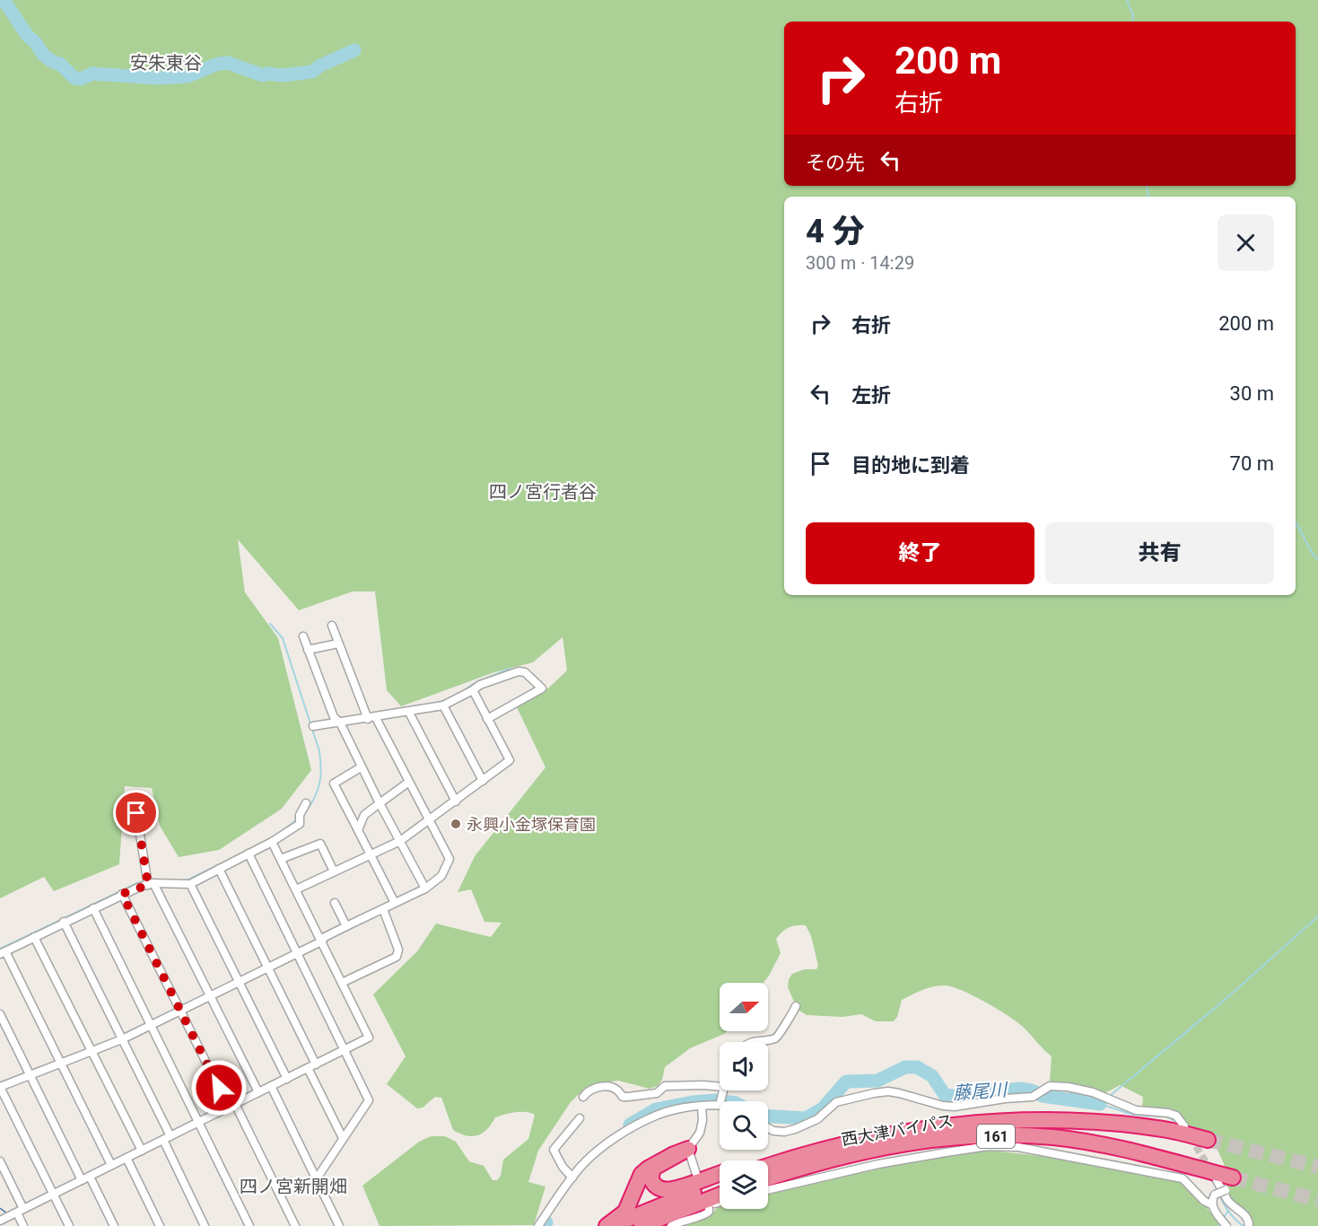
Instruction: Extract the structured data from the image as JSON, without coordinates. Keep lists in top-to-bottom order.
{
  "streets": {
    "highway": ["西大津バイパス", "161"]
  },
  "districts": ["安朱東谷", "四ノ宮行者谷", "四ノ宮新開畑"],
  "water": ["藤尾川"],
  "places": ["永興小金塚保育園"],
  "north": "right",
  "page": {
    "turn": ["200 m", "右折"],
    "then": "その先",
    "heading": ["4 分", "300 m · 14:29"],
    "list": [
      {
        "name": "右折",
        "value": "200 m"
      },
      {
        "name": "左折",
        "value": "30 m"
      },
      {
        "name": "目的地に到着",
        "value": "70 m"
      }
    ],
    "buttons": ["終了", "共有"]
  }
}
